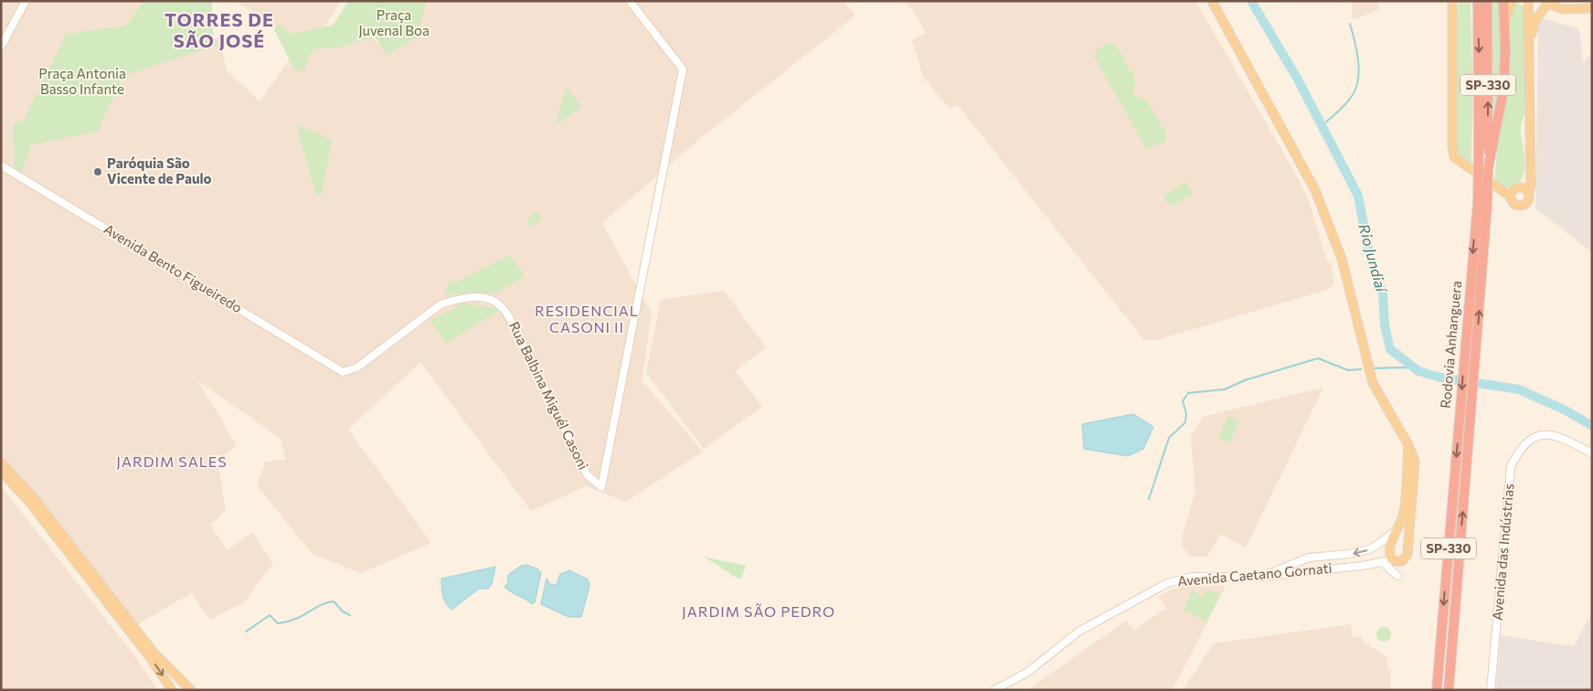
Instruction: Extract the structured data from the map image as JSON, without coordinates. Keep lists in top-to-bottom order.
{
  "streets": {
    "highway": ["SP-330", "Rodovia Anhanguera"],
    "street": [
      "Avenida Bento Figueiredo",
      "Rua Balbina Miguél Casoni",
      "Avenida das Indústrias",
      "Avenida Caetano Gornati"
    ]
  },
  "crossings": [
    ["Avenida Bento Figueiredo", "Rua Balbina Miguél Casoni"]
  ],
  "districts": [
    "TORRES DE SÃO JOSÉ",
    "RESIDENCIAL CASONI II",
    "JARDIM SALES",
    "JARDIM SÃO PEDRO"
  ],
  "water": ["Rio Jundiaí"],
  "parks": ["Praça Juvenal Boa", "Praça Antonia Basso Infante"],
  "places": ["Paróquia São Vicente de Paulo"]
}
